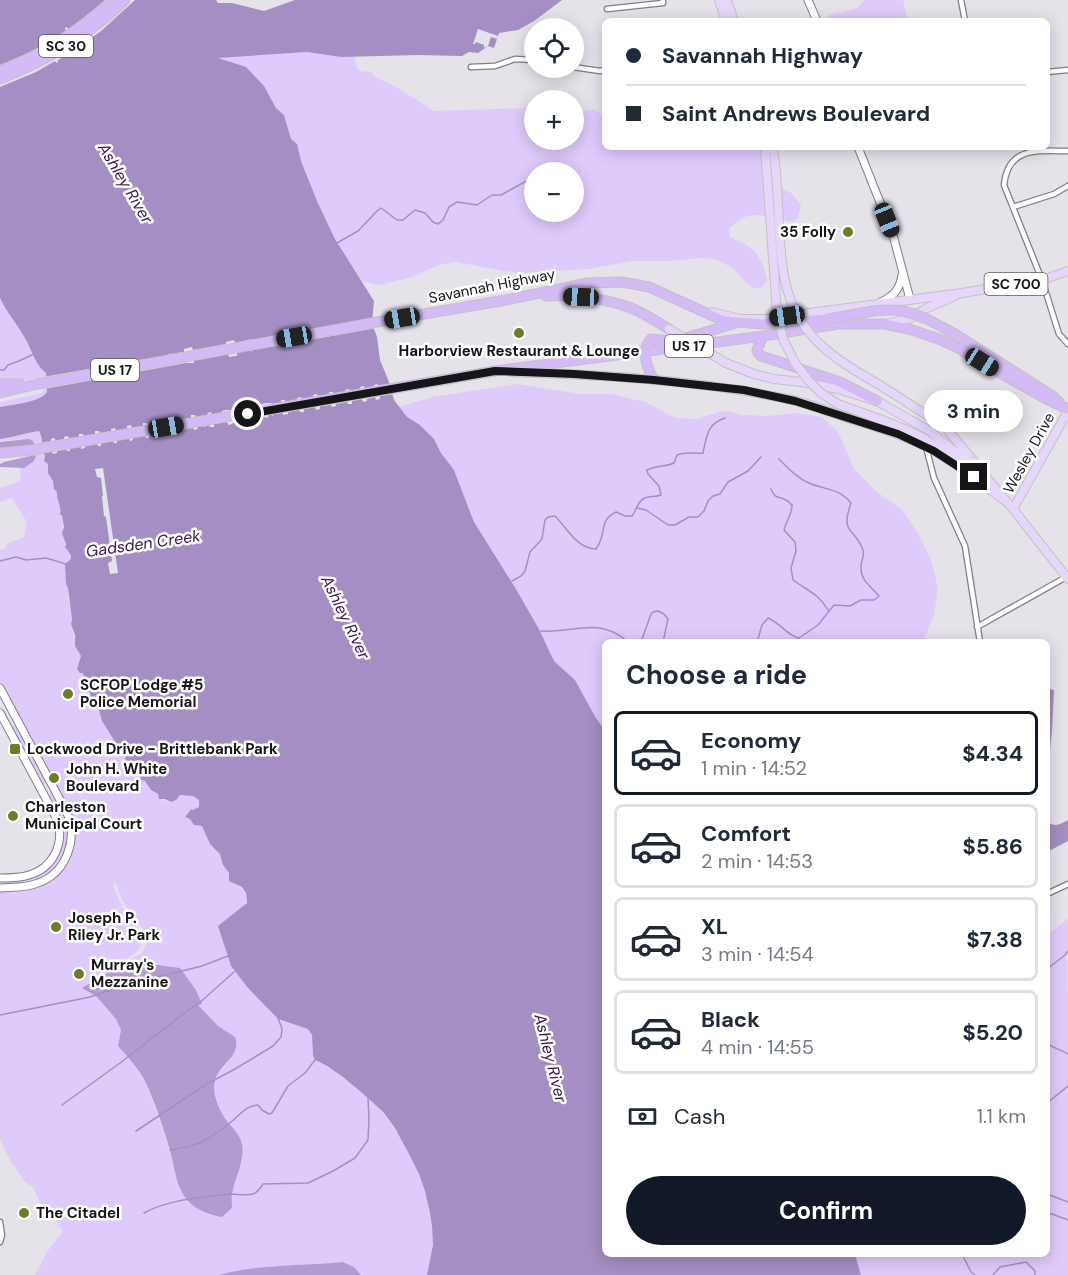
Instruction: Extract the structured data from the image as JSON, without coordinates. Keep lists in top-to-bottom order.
{
  "streets": {
    "highway": ["SC 30", "Savannah Highway", "US 17"],
    "main road": ["SC 700", "Wesley Drive"]
  },
  "crossings": [
    ["SC 700", "Savannah Highway"],
    ["Savannah Highway", "US 17"],
    ["Savannah Highway", "Wesley Drive"],
    ["US 17", "Wesley Drive"]
  ],
  "water": ["Ashley River", "Gadsden Creek"],
  "places": {
    "other": [
      "35 Folly",
      "Harborview Restaurant & Lounge",
      "SCFOP Lodge #5 Police Memorial",
      "John H. White Boulevard",
      "Charleston Municipal Court",
      "Joseph P. Riley Jr. Park",
      "Murray's Mezzanine",
      "The Citadel"
    ],
    "transit": ["Lockwood Drive - Brittlebank Park"]
  },
  "page": {
    "map_buttons": ["+", "−"],
    "banner": ["Savannah Highway", "Saint Andrews Boulevard"],
    "bubble": "3 min",
    "heading": "Choose a ride",
    "list": [
      {
        "name": "Economy",
        "note": "1 min · 14:52",
        "value": "$4.34"
      },
      {
        "name": "Comfort",
        "note": "2 min · 14:53",
        "value": "$5.86"
      },
      {
        "name": "XL",
        "note": "3 min · 14:54",
        "value": "$7.38"
      },
      {
        "name": "Black",
        "note": "4 min · 14:55",
        "value": "$5.20"
      }
    ],
    "pay": ["Cash", "1.1 km"],
    "buttons": "Confirm"
  }
}
